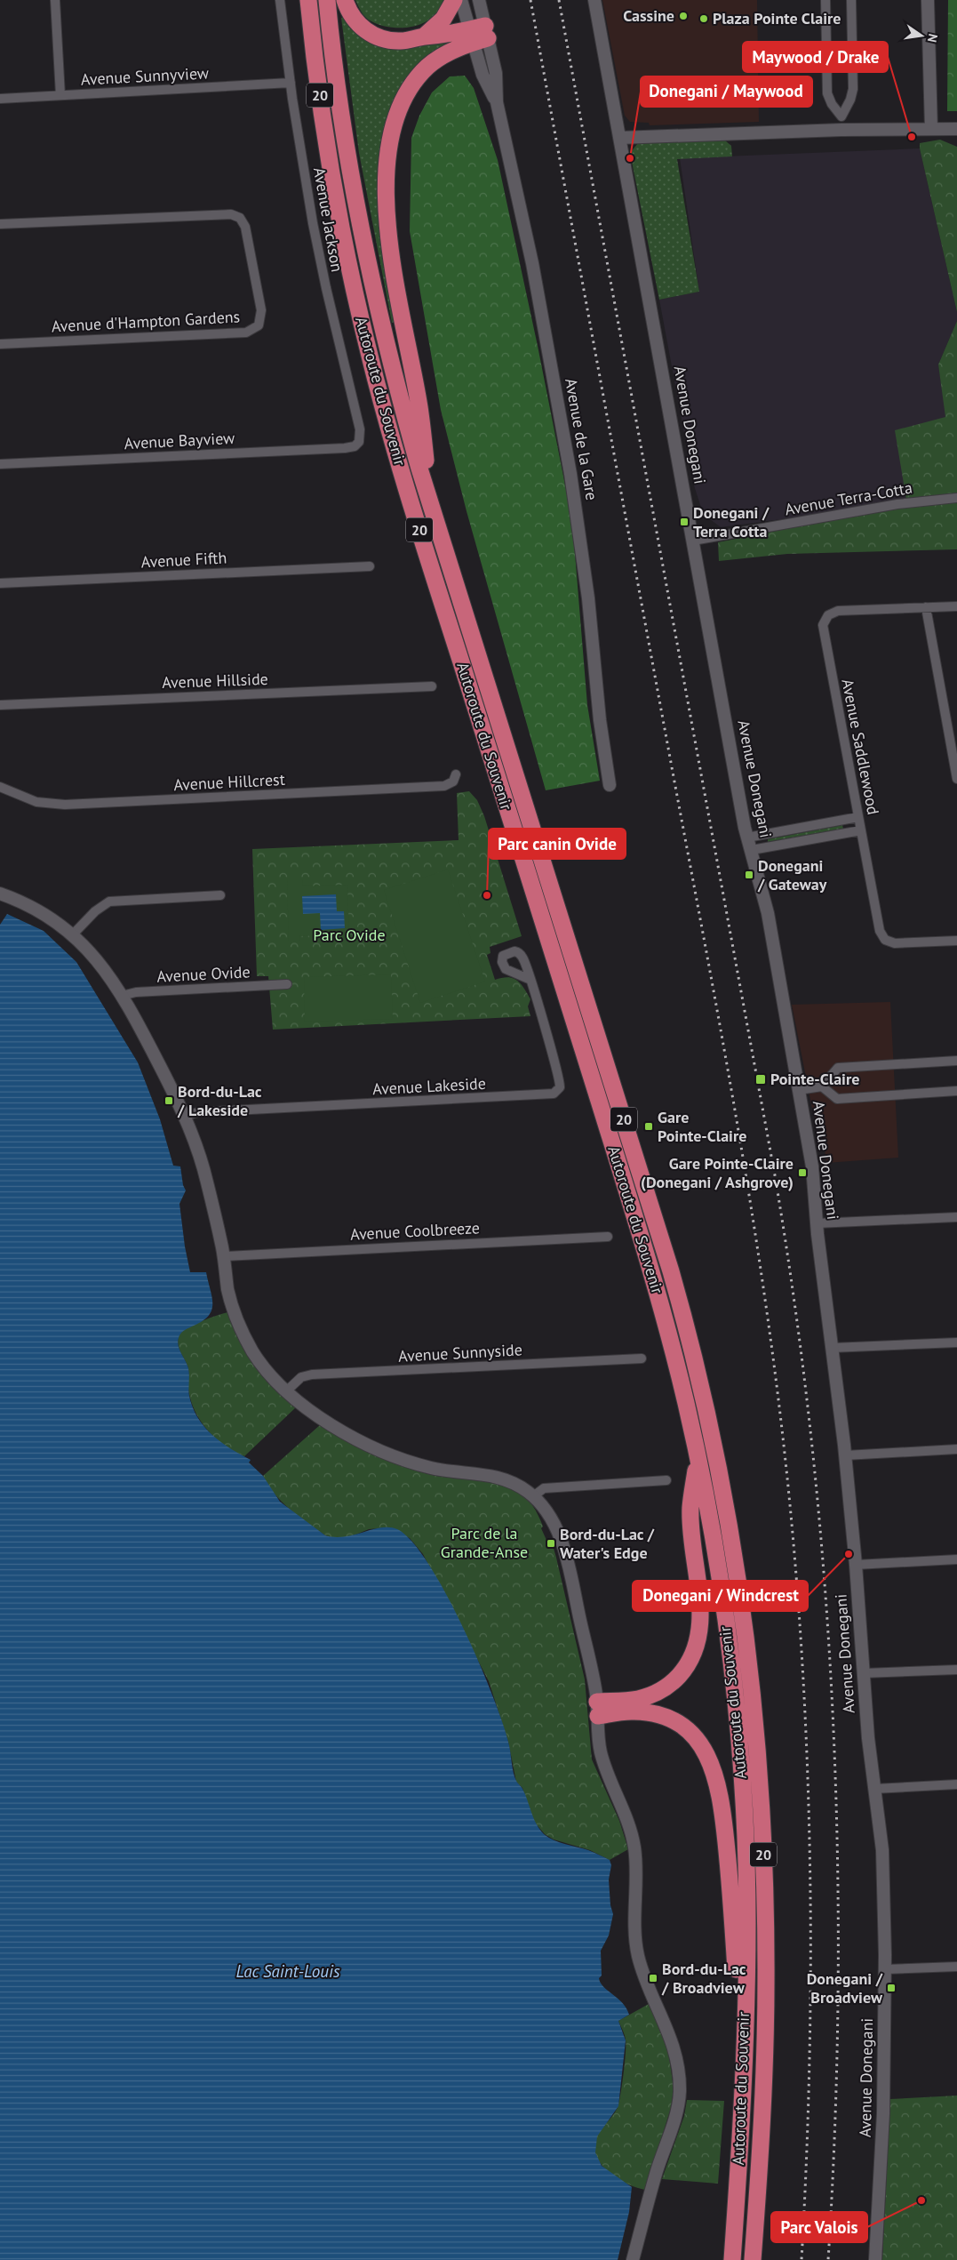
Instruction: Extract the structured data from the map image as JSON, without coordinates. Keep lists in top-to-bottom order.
{
  "streets": {
    "highway": ["20", "Autoroute du Souvenir"],
    "street": [
      "Avenue Sunnyview",
      "Avenue Jackson",
      "Avenue d'Hampton Gardens",
      "Avenue Donegani",
      "Avenue de la Gare",
      "Avenue Bayview",
      "Avenue Terra-Cotta",
      "Avenue Fifth",
      "Avenue Hillside",
      "Avenue Saddlewood",
      "Avenue Hillcrest",
      "Avenue Ovide",
      "Avenue Lakeside",
      "Avenue Coolbreeze",
      "Avenue Sunnyside"
    ]
  },
  "crossings": [
    ["Avenue Sunnyview", "Avenue Jackson"],
    ["Avenue Jackson", "Avenue Bayview"],
    ["Avenue Donegani", "Avenue Terra-Cotta"]
  ],
  "water": ["Lac Saint-Louis"],
  "parks": ["Parc Ovide", "Parc de la Grande-Anse"],
  "places": {
    "other": [
      "Cassine",
      "Plaza Pointe Claire",
      "Maywood / Drake",
      "Donegani / Maywood",
      "Parc canin Ovide",
      "Donegani / Windcrest",
      "Parc Valois"
    ],
    "transit": [
      "Donegani / Terra Cotta",
      "Donegani / Gateway",
      "Pointe-Claire",
      "Bord-du-Lac / Lakeside",
      "Gare Pointe-Claire",
      "Gare Pointe-Claire (Donegani / Ashgrove)",
      "Bord-du-Lac / Water's Edge",
      "Bord-du-Lac / Broadview",
      "Donegani / Broadview"
    ]
  },
  "north": "right"
}
